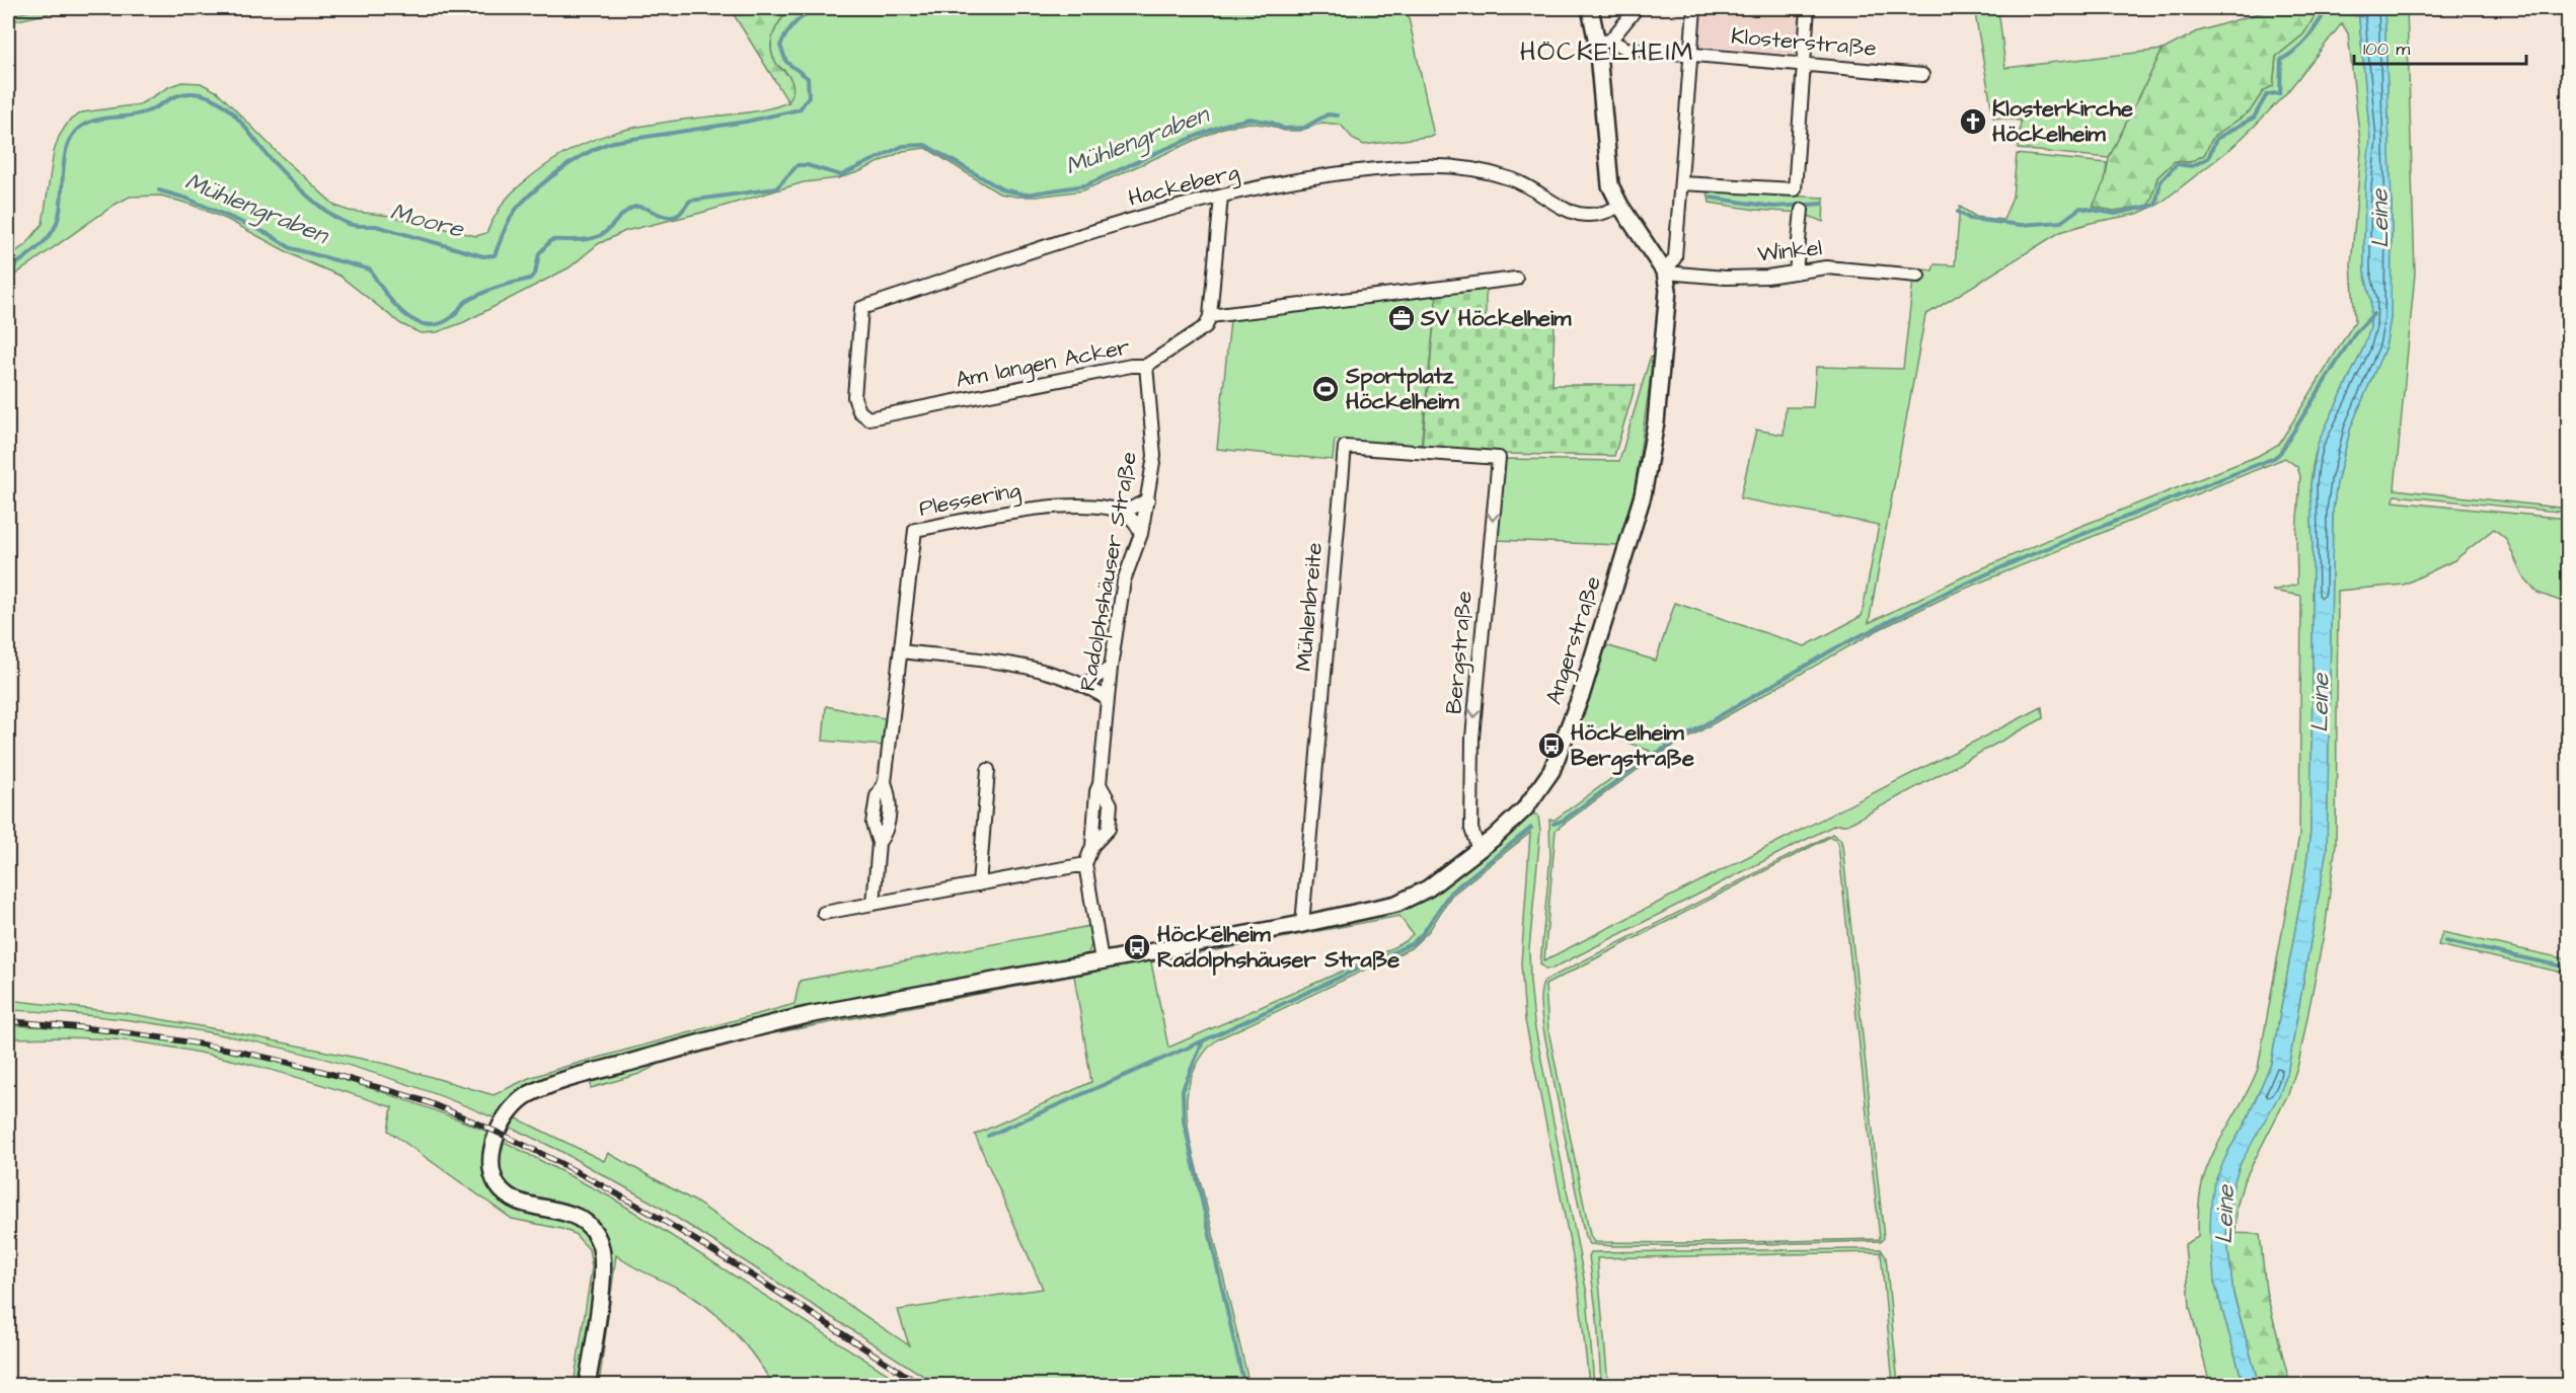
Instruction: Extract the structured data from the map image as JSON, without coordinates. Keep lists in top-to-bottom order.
{
  "streets": {
    "street": [
      "Klosterstraße",
      "Hackeberg",
      "Winkel",
      "Am langen Acker",
      "Plessering",
      "Radolphshäuser Straße",
      "Mühlenbreite",
      "Angerstraße",
      "Bergstraße"
    ]
  },
  "crossings": [
    ["Klosterstraße", "Angerstraße"],
    ["Hackeberg", "Am langen Acker"],
    ["Hackeberg", "Angerstraße"],
    ["Winkel", "Angerstraße"],
    ["Am langen Acker", "Radolphshäuser Straße"],
    ["Mühlenbreite", "Angerstraße"],
    ["Mühlenbreite", "Bergstraße"],
    ["Angerstraße", "Bergstraße"]
  ],
  "one_way": ["Bergstraße"],
  "districts": ["HÖCKELHEIM"],
  "water": ["Mühlengraben", "Leine", "Moore"],
  "places": {
    "church": ["Klosterkirche Höckelheim"],
    "office": ["SV Höckelheim"],
    "sports": ["Sportplatz Höckelheim"],
    "bus stop": ["Höckelheim Bergstraße", "Höckelheim Radolphshäuser Straße"]
  },
  "scale_bar": "100 m"
}
